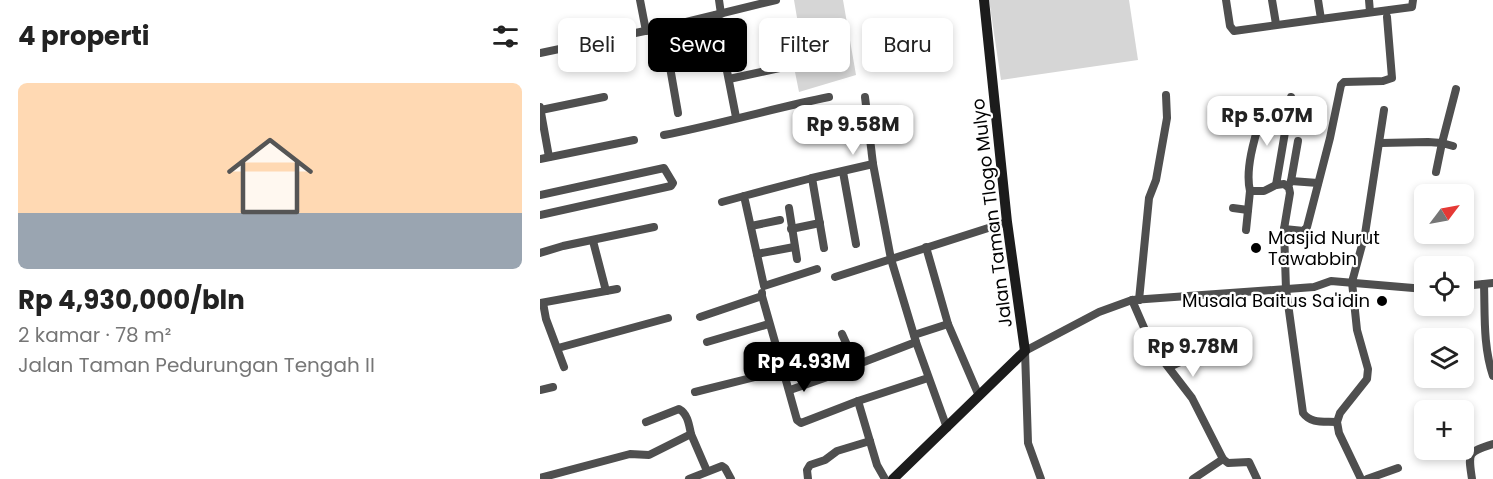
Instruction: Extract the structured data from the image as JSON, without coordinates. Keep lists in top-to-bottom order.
{
  "streets": {
    "street": ["Jalan Taman Tlogo Mulyo"]
  },
  "places": ["Masjid Nurut Tawabbin", "Musala Baitus Sa'idin"],
  "north": "top right",
  "page": {
    "heading": "4 properti",
    "chip": [
      "Beli",
      "Sewa",
      "Filter",
      "Baru"
    ],
    "list": [
      {
        "name": "Rp 4,930,000/bln",
        "note": "2 kamar · 78 m² · Jalan Taman Pedurungan Tengah II"
      }
    ],
    "price": [
      "Rp 5.07M",
      "Rp 9.58M",
      "Rp 9.78M",
      "Rp 4.93M"
    ],
    "map_buttons": "+"
  }
}
